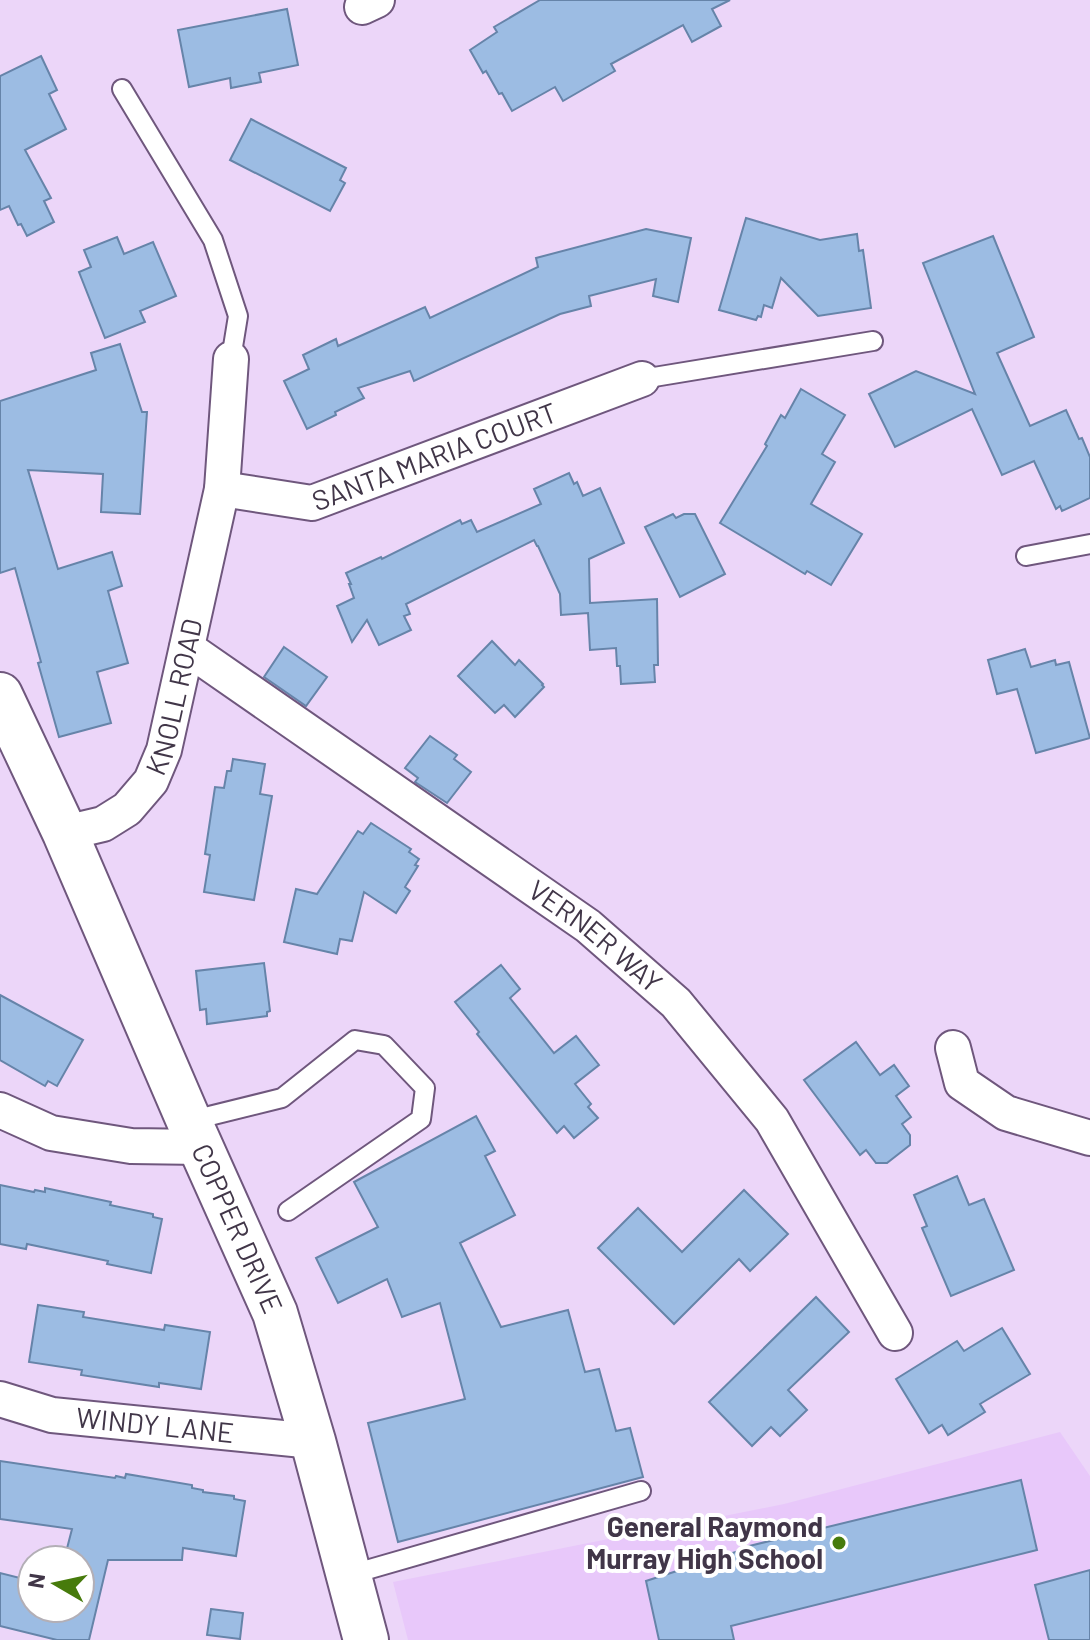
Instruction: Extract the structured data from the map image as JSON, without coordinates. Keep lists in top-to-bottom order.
{
  "streets": {
    "street": [
      "SANTA MARIA COURT",
      "KNOLL ROAD",
      "VERNER WAY",
      "COPPER DRIVE",
      "WINDY LANE"
    ]
  },
  "crossings": [
    ["SANTA MARIA COURT", "KNOLL ROAD"],
    ["KNOLL ROAD", "VERNER WAY"],
    ["KNOLL ROAD", "COPPER DRIVE"],
    ["COPPER DRIVE", "WINDY LANE"]
  ],
  "places": ["General Raymond Murray High School"],
  "north": "left"
}
